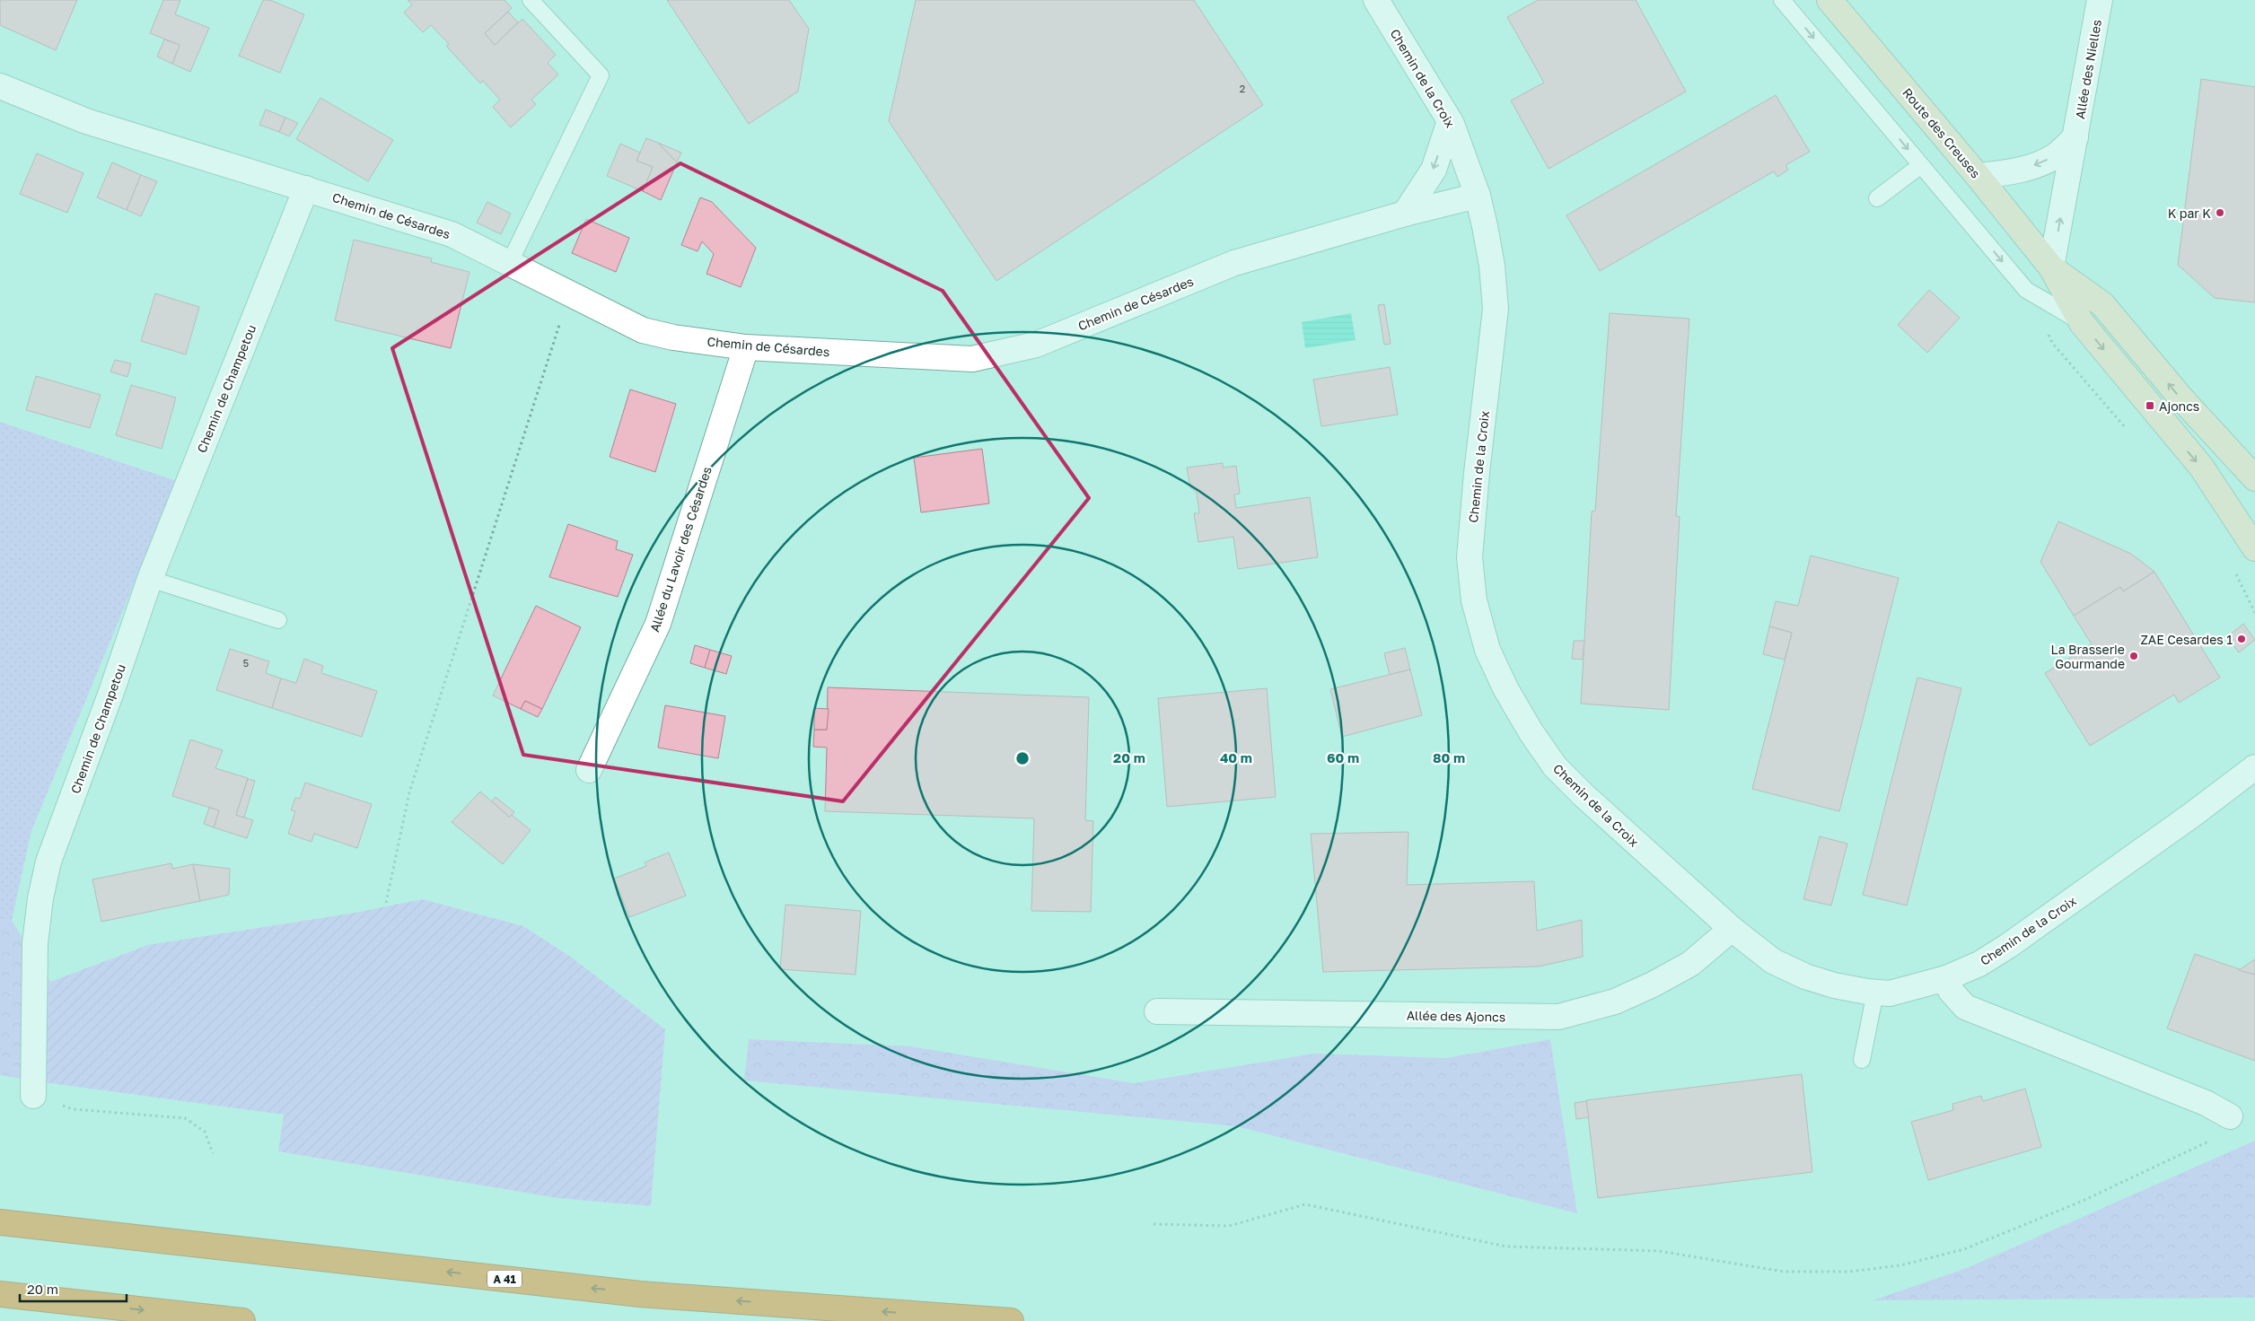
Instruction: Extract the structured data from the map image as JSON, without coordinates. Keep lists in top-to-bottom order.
{
  "streets": {
    "highway": ["A 41"],
    "main road": ["Route des Creuses"],
    "street": [
      "Allée des Nielles",
      "Chemin de la Croix",
      "Chemin de Césardes",
      "Chemin de Champetou",
      "Allée du Lavoir des Césardes",
      "Allée des Ajoncs"
    ]
  },
  "crossings": [
    ["Allée des Nielles", "Route des Creuses"],
    ["Chemin de la Croix", "Chemin de Césardes"],
    ["Chemin de la Croix", "Allée des Ajoncs"],
    ["Chemin de Césardes", "Chemin de Champetou"],
    ["Chemin de Césardes", "Allée du Lavoir des Césardes"]
  ],
  "one_way": ["Allée des Nielles"],
  "places": {
    "other": ["K par K", "ZAE Cesardes 1", "La Brasserie Gourmande"],
    "transit": ["Ajoncs"]
  },
  "house_numbers": ["2", "5"],
  "scale_bar": "20 m",
  "rings": [
    "20 m",
    "40 m",
    "60 m",
    "80 m"
  ]
}
